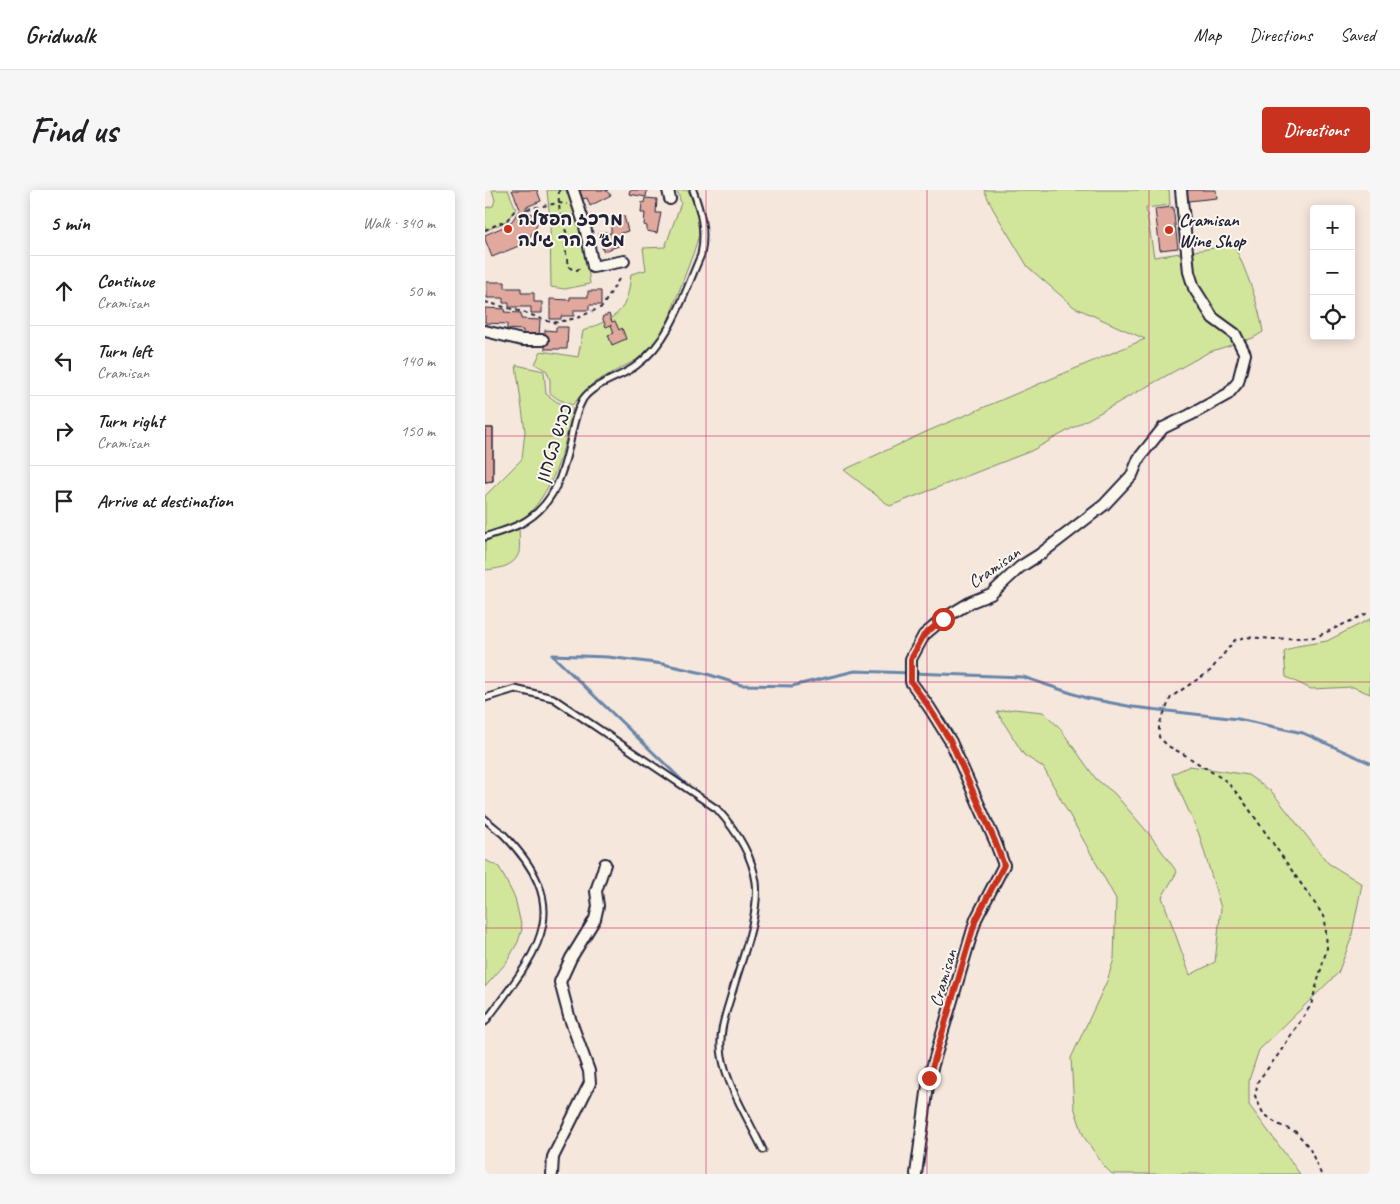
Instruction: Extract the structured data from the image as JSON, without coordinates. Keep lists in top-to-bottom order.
{
  "streets": {
    "street": ["Cramisan"],
    "lane": ["כביש בטחון"]
  },
  "places": ["מרכז הפעלה מג\"ב הר גילה", "Cramisan Wine Shop"],
  "page": {
    "header": "Gridwalk",
    "nav": ["Map", "Directions", "Saved"],
    "buttons": "Directions",
    "title": "Find us",
    "heading": ["5 min", "Walk · 340 m"],
    "map_buttons": ["+", "−"],
    "list": [
      ["Continue", "Cramisan", "50 m"],
      ["Turn left", "Cramisan", "140 m"],
      ["Turn right", "Cramisan", "150 m"],
      "Arrive at destination"
    ]
  }
}
